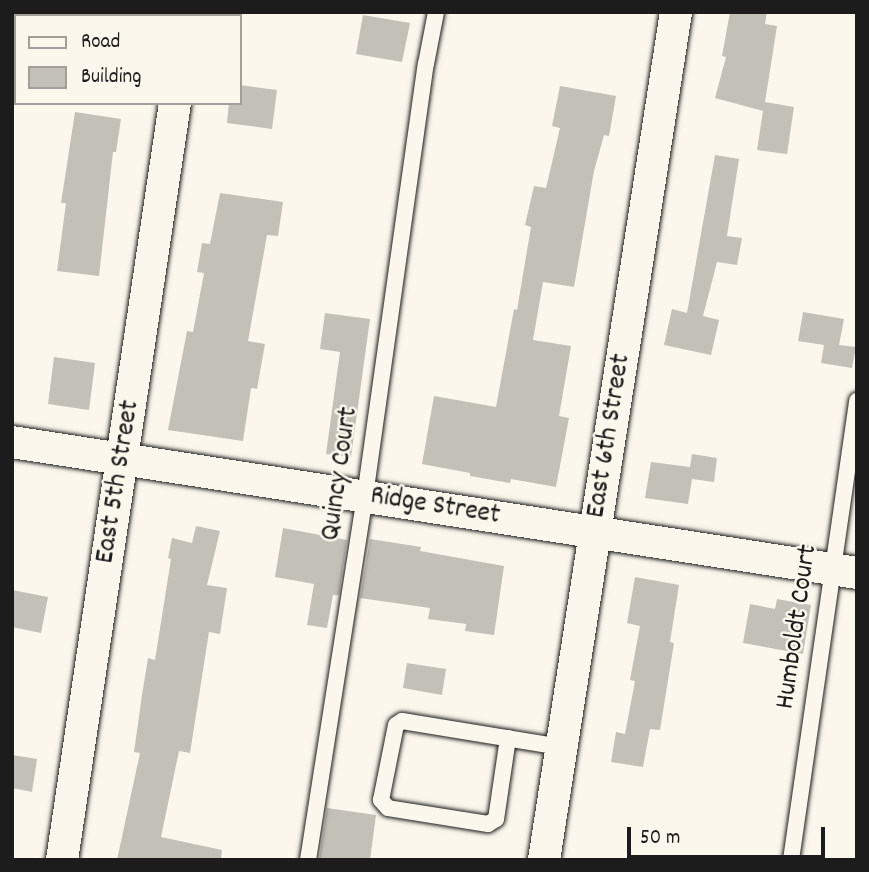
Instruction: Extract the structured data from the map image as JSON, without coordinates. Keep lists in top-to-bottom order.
{
  "streets": {
    "street": ["East 6th Street", "East 5th Street", "Ridge Street"],
    "lane": ["Quincy Court", "Humboldt Court"]
  },
  "crossings": [
    ["East 6th Street", "Ridge Street"],
    ["Quincy Court", "Ridge Street"],
    ["East 5th Street", "Ridge Street"],
    ["Ridge Street", "Humboldt Court"]
  ],
  "legend": ["Road", "Building"],
  "scale_bar": "50 m"
}
